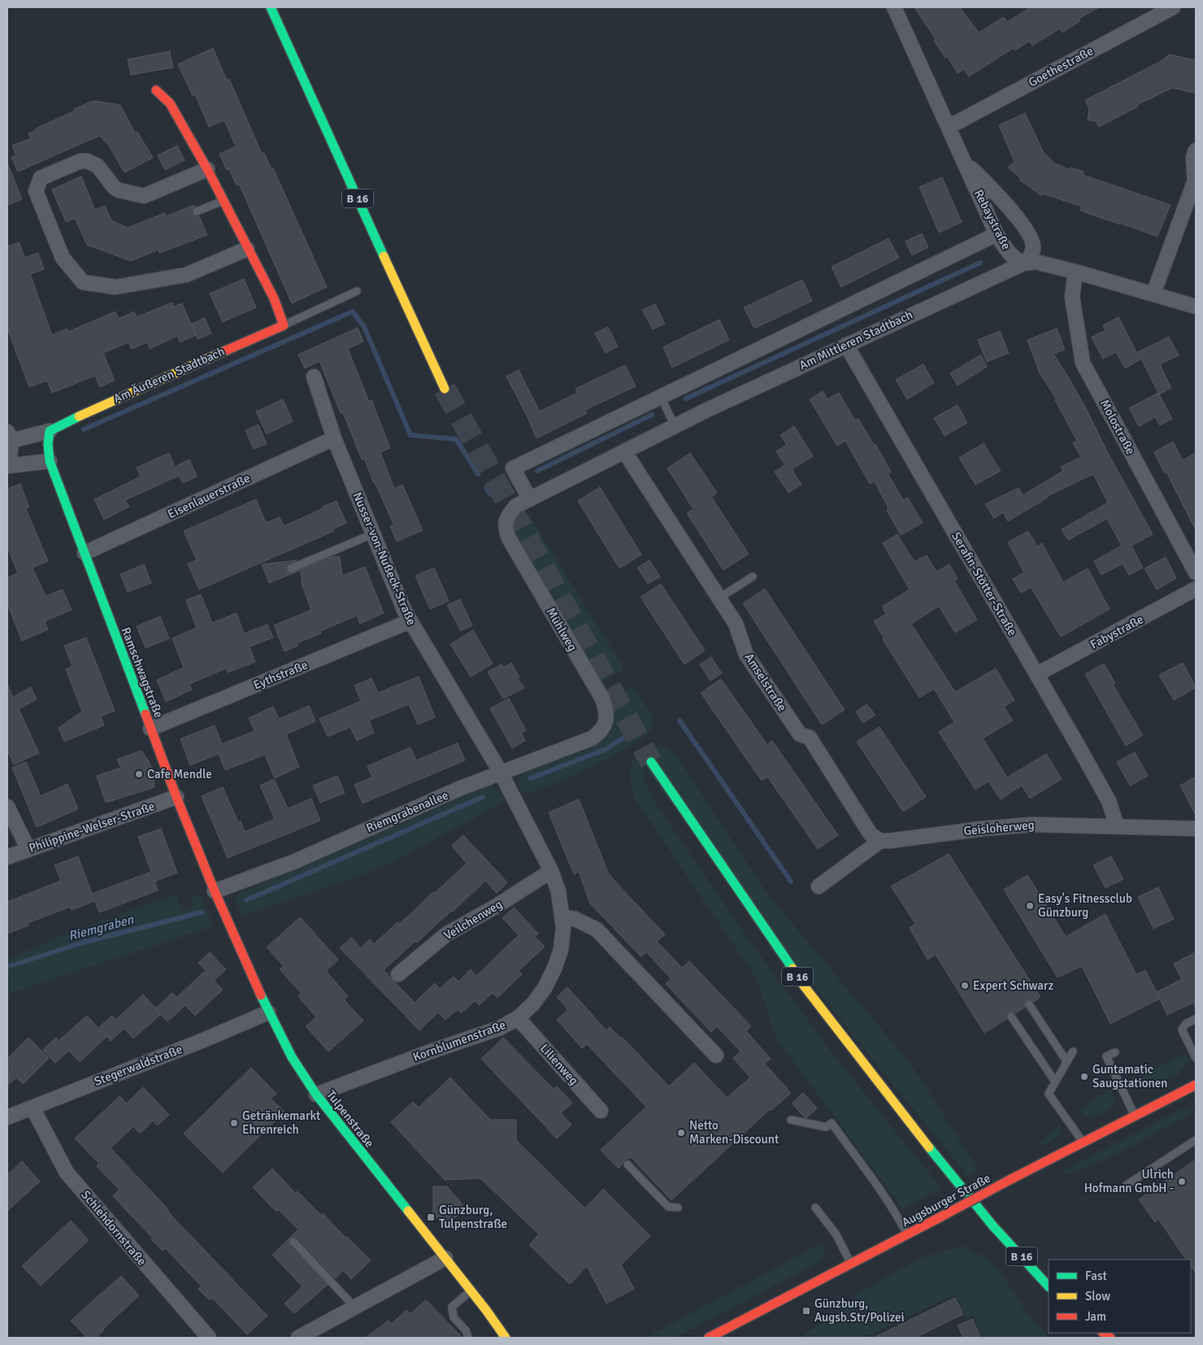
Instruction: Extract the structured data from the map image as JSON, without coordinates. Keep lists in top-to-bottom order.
{
  "streets": {
    "street": [
      "Goethestraße",
      "B 16",
      "Rebaystraße",
      "Am Mittleren Stadtbach",
      "Am Äußeren Stadtbach",
      "Molostraße",
      "Eisenlauerstraße",
      "Nusser-von-Nußeck-Straße",
      "Serafin-Stötter-Straße",
      "Mühlweg",
      "Fabystraße",
      "Ramschwagstraße",
      "Eythstraße",
      "Amselstraße",
      "Riemgrabenallee",
      "Philippine-Welser-Straße",
      "Geisloherweg",
      "Veilchenweg",
      "Kornblumenstraße",
      "Lilienweg",
      "Stegerwaldstraße",
      "Tulpenstraße",
      "Augsburger Straße",
      "Schlehdornstraße"
    ]
  },
  "crossings": [
    ["Goethestraße", "Rebaystraße"],
    ["Rebaystraße", "Am Mittleren Stadtbach"],
    ["Am Mittleren Stadtbach", "Molostraße"],
    ["Am Mittleren Stadtbach", "Serafin-Stötter-Straße"],
    ["Am Mittleren Stadtbach", "Mühlweg"],
    ["Am Mittleren Stadtbach", "Amselstraße"],
    ["Eisenlauerstraße", "Nusser-von-Nußeck-Straße"],
    ["Eisenlauerstraße", "Ramschwagstraße"],
    ["Nusser-von-Nußeck-Straße", "Eythstraße"],
    ["Nusser-von-Nußeck-Straße", "Riemgrabenallee"],
    ["Nusser-von-Nußeck-Straße", "Kornblumenstraße"],
    ["Serafin-Stötter-Straße", "Fabystraße"],
    ["Serafin-Stötter-Straße", "Geisloherweg"],
    ["Mühlweg", "Riemgrabenallee"],
    ["Ramschwagstraße", "Eythstraße"],
    ["Ramschwagstraße", "Riemgrabenallee"],
    ["Ramschwagstraße", "Philippine-Welser-Straße"],
    ["Ramschwagstraße", "Tulpenstraße"],
    ["Amselstraße", "Geisloherweg"],
    ["Riemgrabenallee", "Kornblumenstraße"],
    ["Riemgrabenallee", "Tulpenstraße"],
    ["Veilchenweg", "Kornblumenstraße"],
    ["Kornblumenstraße", "Lilienweg"],
    ["Kornblumenstraße", "Tulpenstraße"],
    ["Stegerwaldstraße", "Tulpenstraße"],
    ["Stegerwaldstraße", "Schlehdornstraße"]
  ],
  "water": ["Riemgraben"],
  "places": {
    "other": [
      "Cafe Mendle",
      "Easy's Fitnessclub Günzburg",
      "Expert Schwarz",
      "Guntamatic Saugstationen",
      "Getränkemarkt Ehrenreich",
      "Netto Marken-Discount",
      "Ulrich Hofmann GmbH -"
    ],
    "transit": ["Günzburg, Tulpenstraße", "Günzburg, Augsb.Str/Polizei"]
  },
  "legend": ["Fast", "Slow", "Jam"]
}
